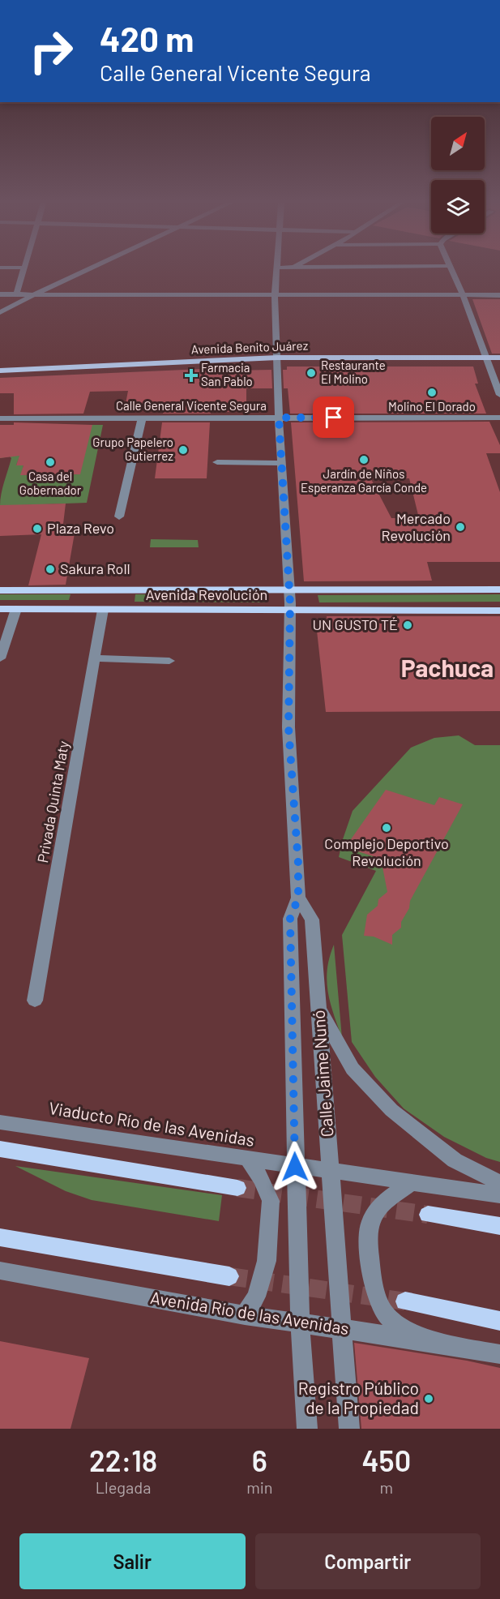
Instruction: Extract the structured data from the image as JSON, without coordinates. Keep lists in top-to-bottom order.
{
  "streets": {
    "main road": ["Avenida Benito Juárez", "Avenida Revolución"],
    "street": [
      "Calle General Vicente Segura",
      "Privada Quinta Maty",
      "Calle Jaime Nunó",
      "Viaducto Río de las Avenidas",
      "Avenida Río de las Avenidas"
    ]
  },
  "crossings": [
    ["Avenida Benito Juárez", "Calle Jaime Nunó"],
    ["Calle General Vicente Segura", "Calle Jaime Nunó"],
    ["Avenida Revolución", "Privada Quinta Maty"],
    ["Avenida Revolución", "Calle Jaime Nunó"],
    ["Calle Jaime Nunó", "Viaducto Río de las Avenidas"],
    ["Calle Jaime Nunó", "Avenida Río de las Avenidas"]
  ],
  "districts": ["Pachuca"],
  "places": {
    "other": [
      "Restaurante El Molino",
      "Molino El Dorado",
      "Grupo Papelero Gutierrez",
      "Jardín de Niños Esperanza García Conde",
      "Casa del Gobernador",
      "Mercado Revolución",
      "Plaza Revo",
      "Sakura Roll",
      "UN GUSTO TÉ",
      "Complejo Deportivo Revolución",
      "Registro Público de la Propiedad"
    ],
    "health": ["Farmacia San Pablo"]
  },
  "north": "top right",
  "page": {
    "turn": ["420 m", "Calle General Vicente Segura"],
    "eta": [
      "22:18",
      "Llegada",
      "6",
      "min",
      "450",
      "m"
    ],
    "buttons": ["Salir", "Compartir"]
  }
}
